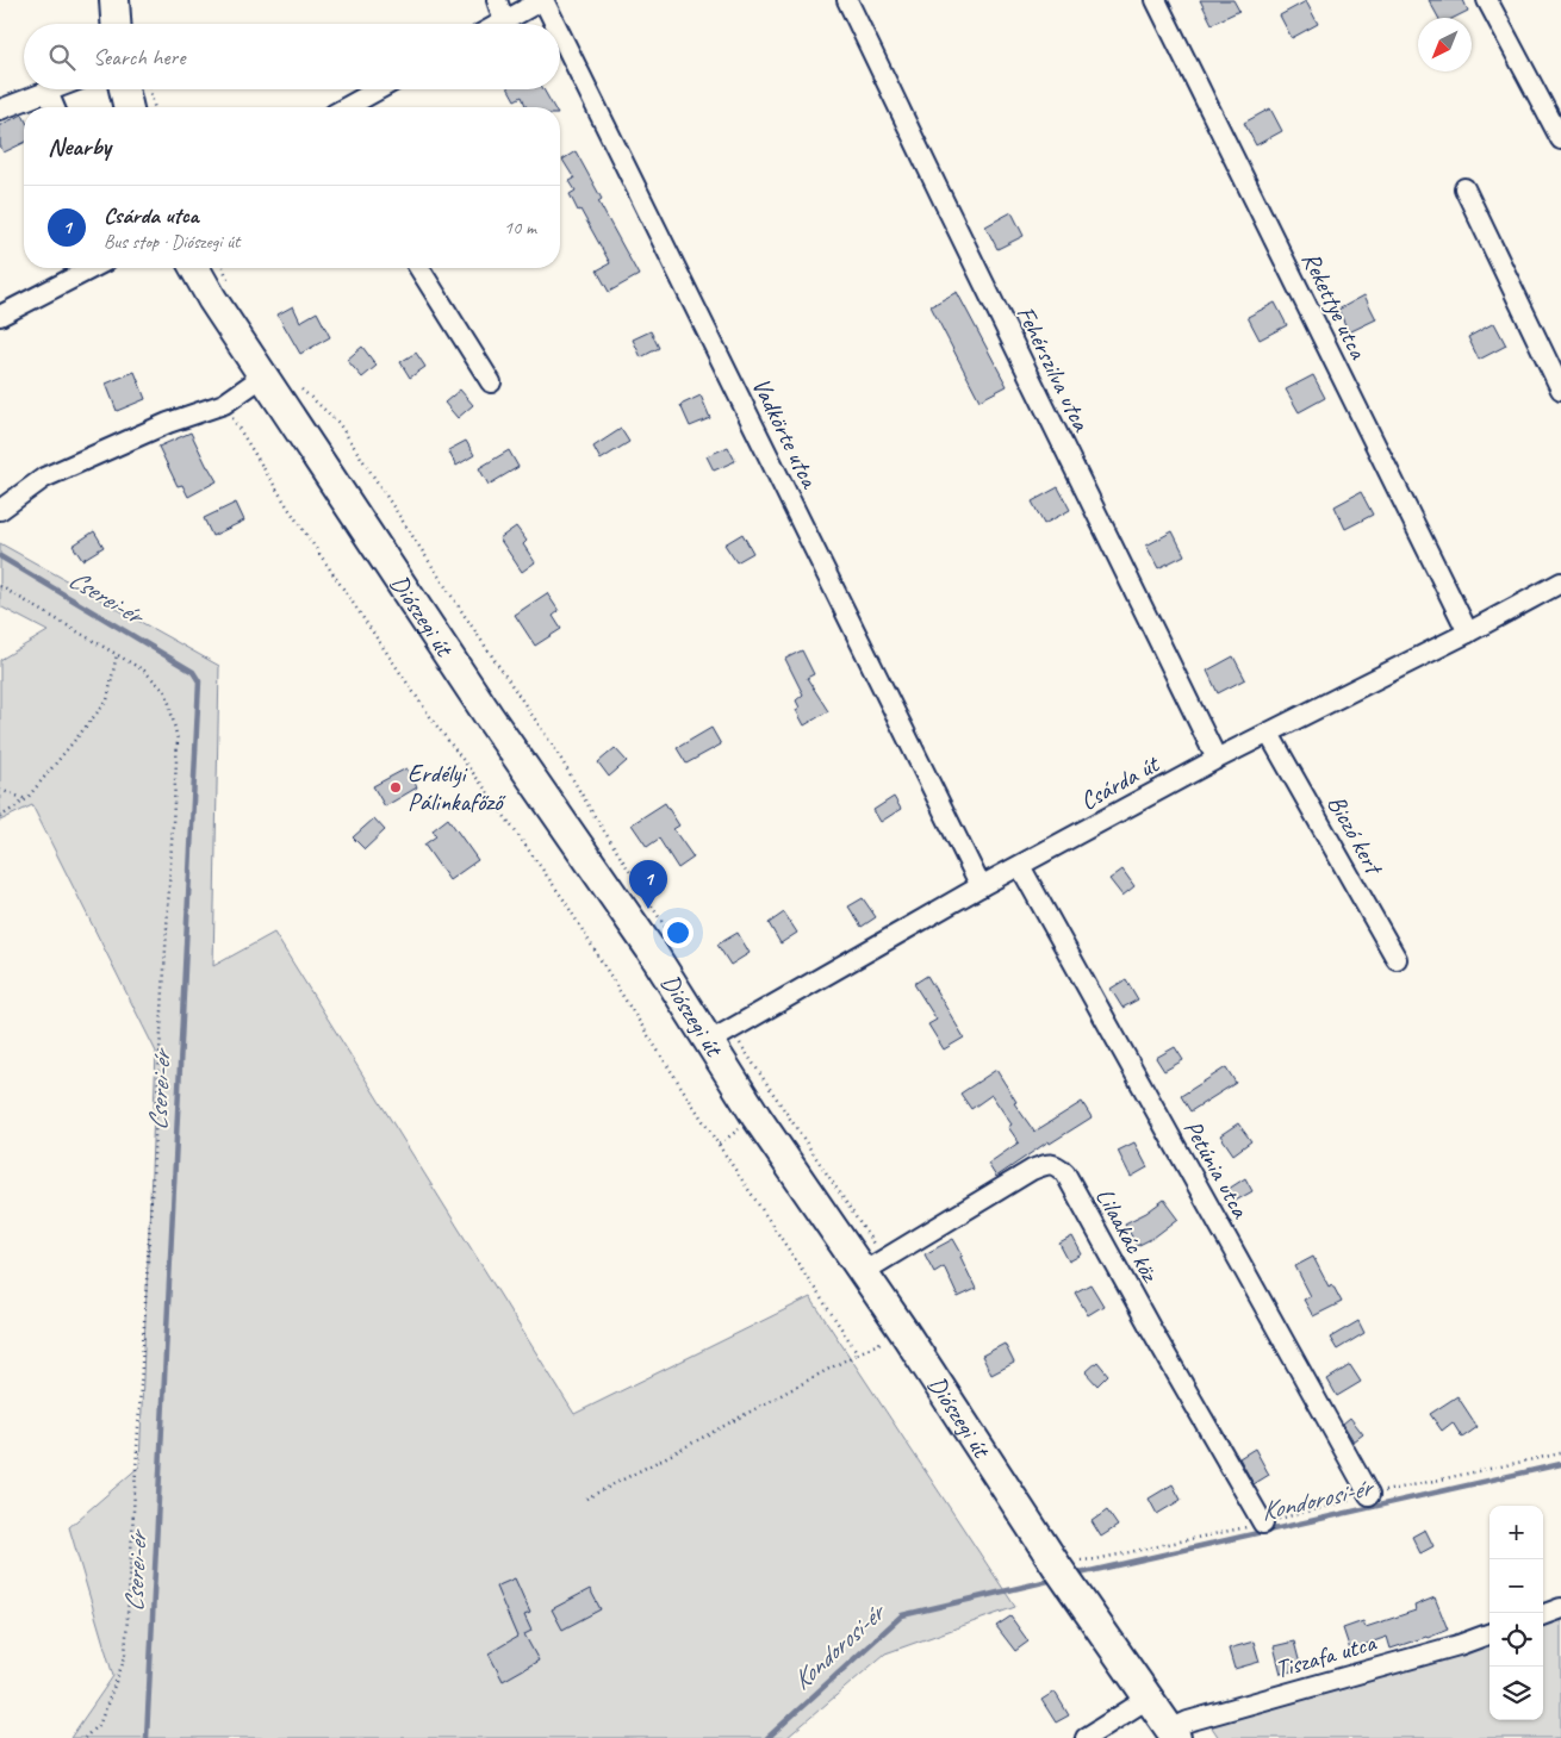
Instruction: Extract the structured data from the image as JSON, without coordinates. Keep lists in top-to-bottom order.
{
  "streets": {
    "main road": ["Diószegi út"],
    "street": [
      "Rekettye utca",
      "Fehérszilva utca",
      "Vadkörte utca",
      "Csárda út",
      "Biczó kert",
      "Petúnia utca",
      "Lilaakác köz",
      "Tiszafa utca"
    ]
  },
  "crossings": [
    ["Rekettye utca", "Csárda út"],
    ["Fehérszilva utca", "Csárda út"],
    ["Vadkörte utca", "Csárda út"],
    ["Diószegi út", "Csárda út"],
    ["Diószegi út", "Lilaakác köz"],
    ["Diószegi út", "Tiszafa utca"],
    ["Csárda út", "Biczó kert"],
    ["Csárda út", "Petúnia utca"]
  ],
  "water": ["Cserei-ér", "Kondorosi-ér"],
  "places": ["Erdélyi Pálinkafőző"],
  "north": "bottom left",
  "page": {
    "search": "Search here",
    "heading": "Nearby",
    "list": [
      {
        "mark": "1",
        "name": "Csárda utca",
        "note": "Bus stop · Diószegi út",
        "value": "10 m"
      }
    ],
    "pins": "1",
    "map_buttons": ["+", "−"]
  }
}
